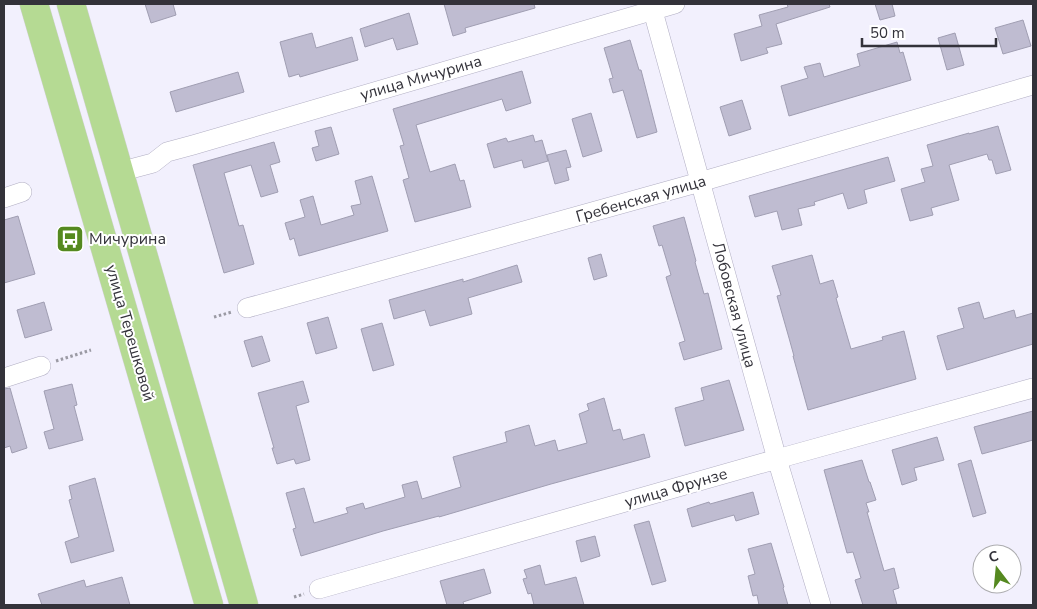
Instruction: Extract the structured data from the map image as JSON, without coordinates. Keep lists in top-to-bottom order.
{
  "streets": {
    "main road": ["улица Терешковой"],
    "street": [
      "улица Мичурина",
      "Гребенская улица",
      "Лобовская улица",
      "улица Фрунзе"
    ]
  },
  "crossings": [
    ["улица Мичурина", "Лобовская улица"],
    ["Гребенская улица", "Лобовская улица"],
    ["Лобовская улица", "улица Фрунзе"]
  ],
  "places": {
    "bus stop": ["Мичурина"]
  },
  "scale_bar": "50 m",
  "north": "top"
}
